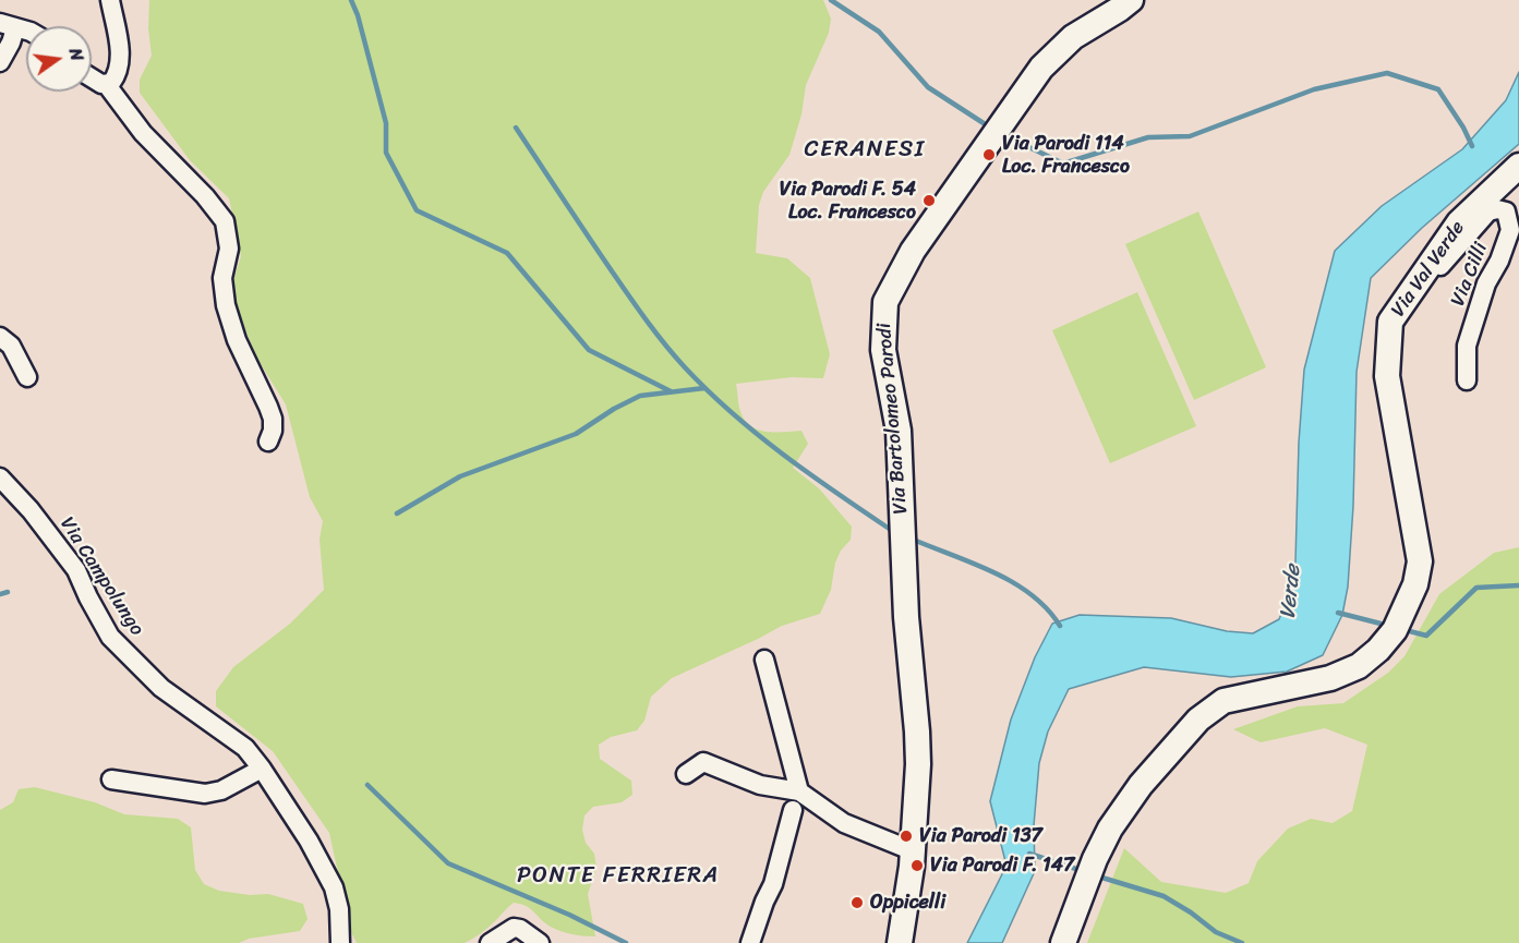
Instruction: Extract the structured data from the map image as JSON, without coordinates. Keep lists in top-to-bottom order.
{
  "streets": {
    "main road": ["Via Val Verde", "Via Bartolomeo Parodi"],
    "street": ["Via Cilli", "Via Campolungo"]
  },
  "crossings": [
    ["Via Val Verde", "Via Cilli"]
  ],
  "districts": ["CERANESI", "PONTE FERRIERA"],
  "water": ["Verde"],
  "places": [
    "Via Parodi 114 Loc. Francesco",
    "Via Parodi F. 54 Loc. Francesco",
    "Via Parodi 137",
    "Via Parodi F. 147",
    "Oppicelli"
  ],
  "north": "right"
}
